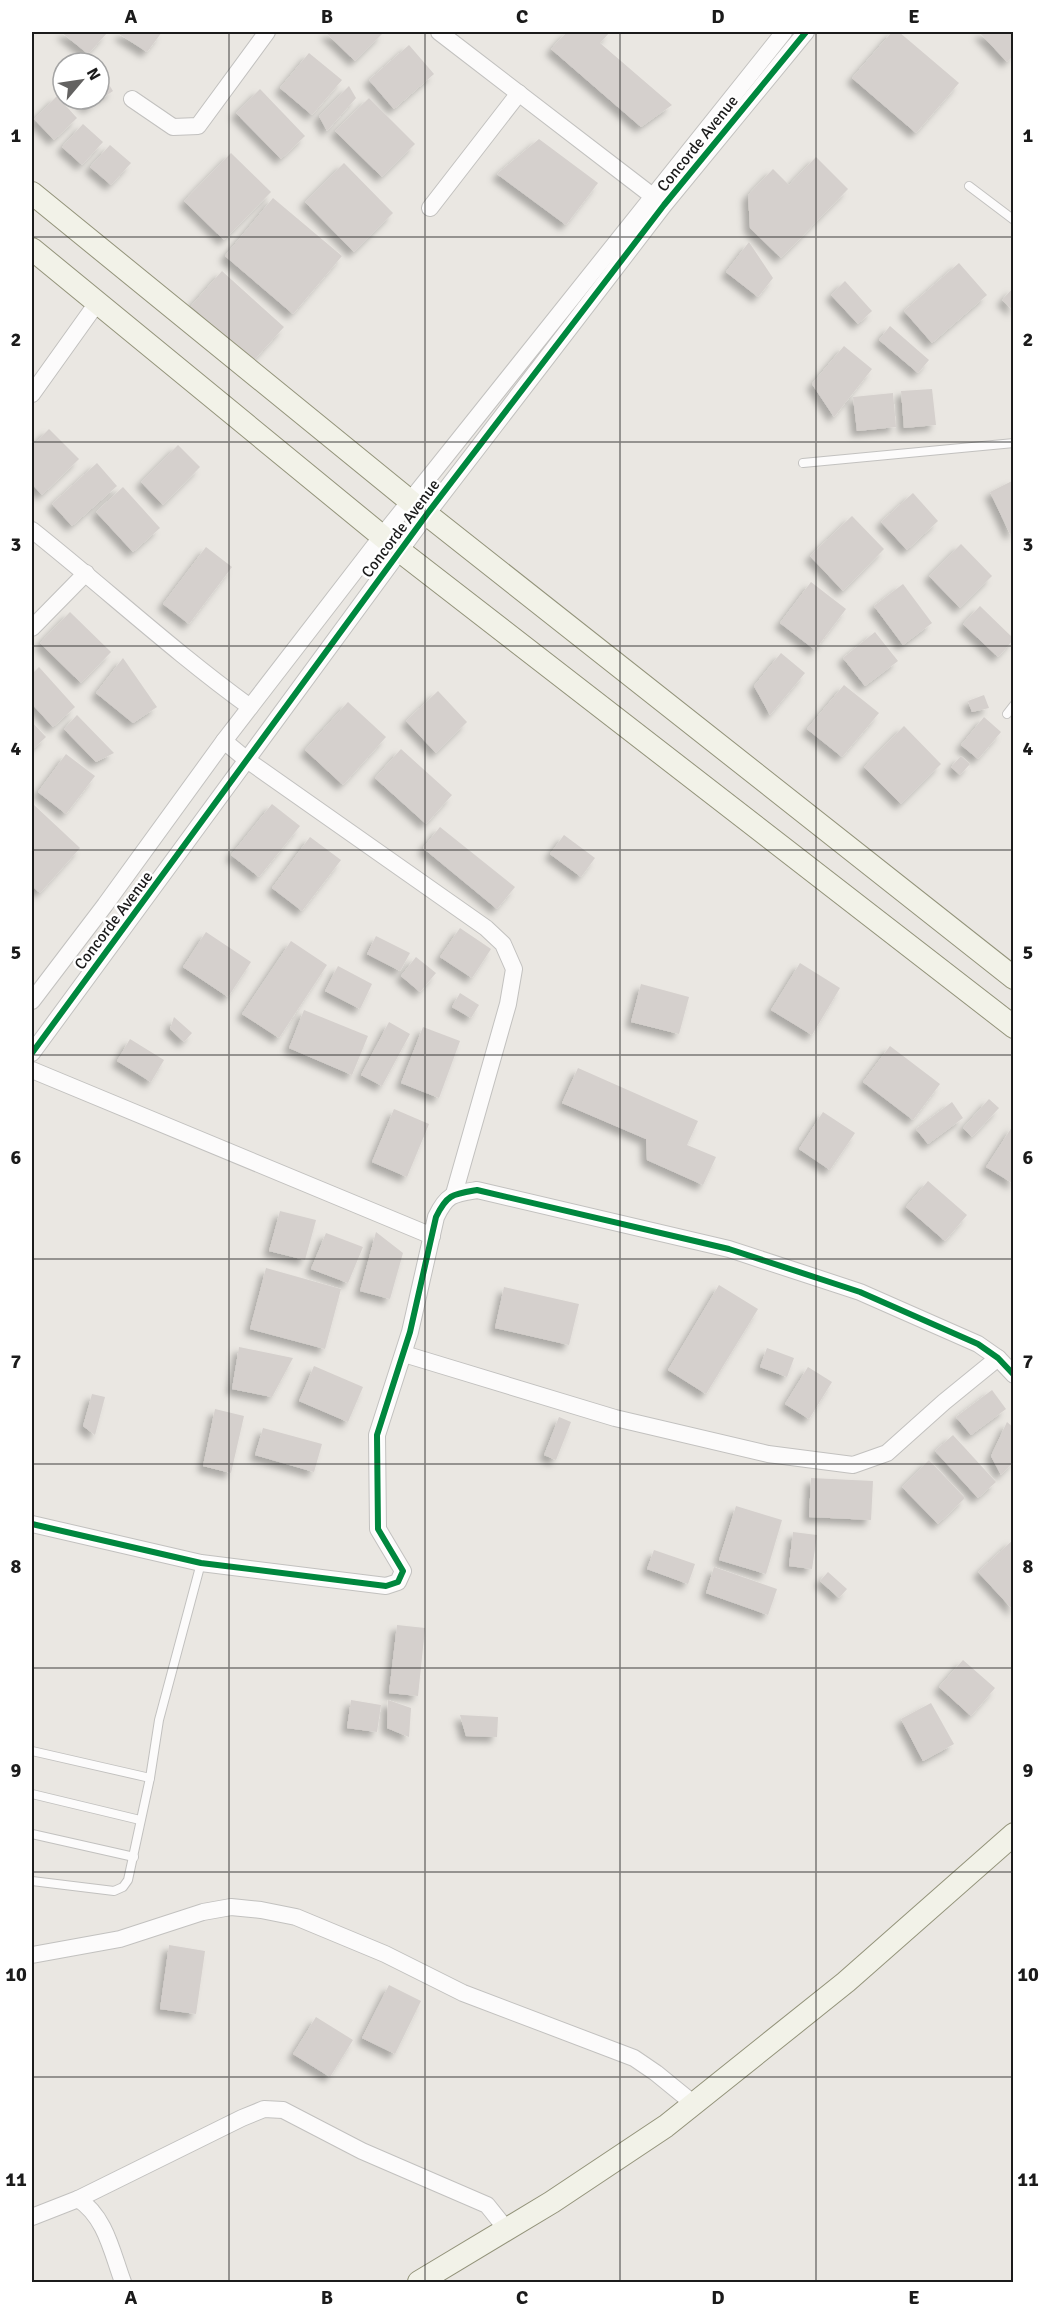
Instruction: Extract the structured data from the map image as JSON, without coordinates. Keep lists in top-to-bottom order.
{
  "streets": {
    "street": ["Concorde Avenue"]
  },
  "north": "top right",
  "grid": {
    "columns": [
      "A",
      "B",
      "C",
      "D",
      "E"
    ],
    "rows": [
      "1",
      "2",
      "3",
      "4",
      "5",
      "6",
      "7",
      "8",
      "9",
      "10",
      "11"
    ]
  }
}
